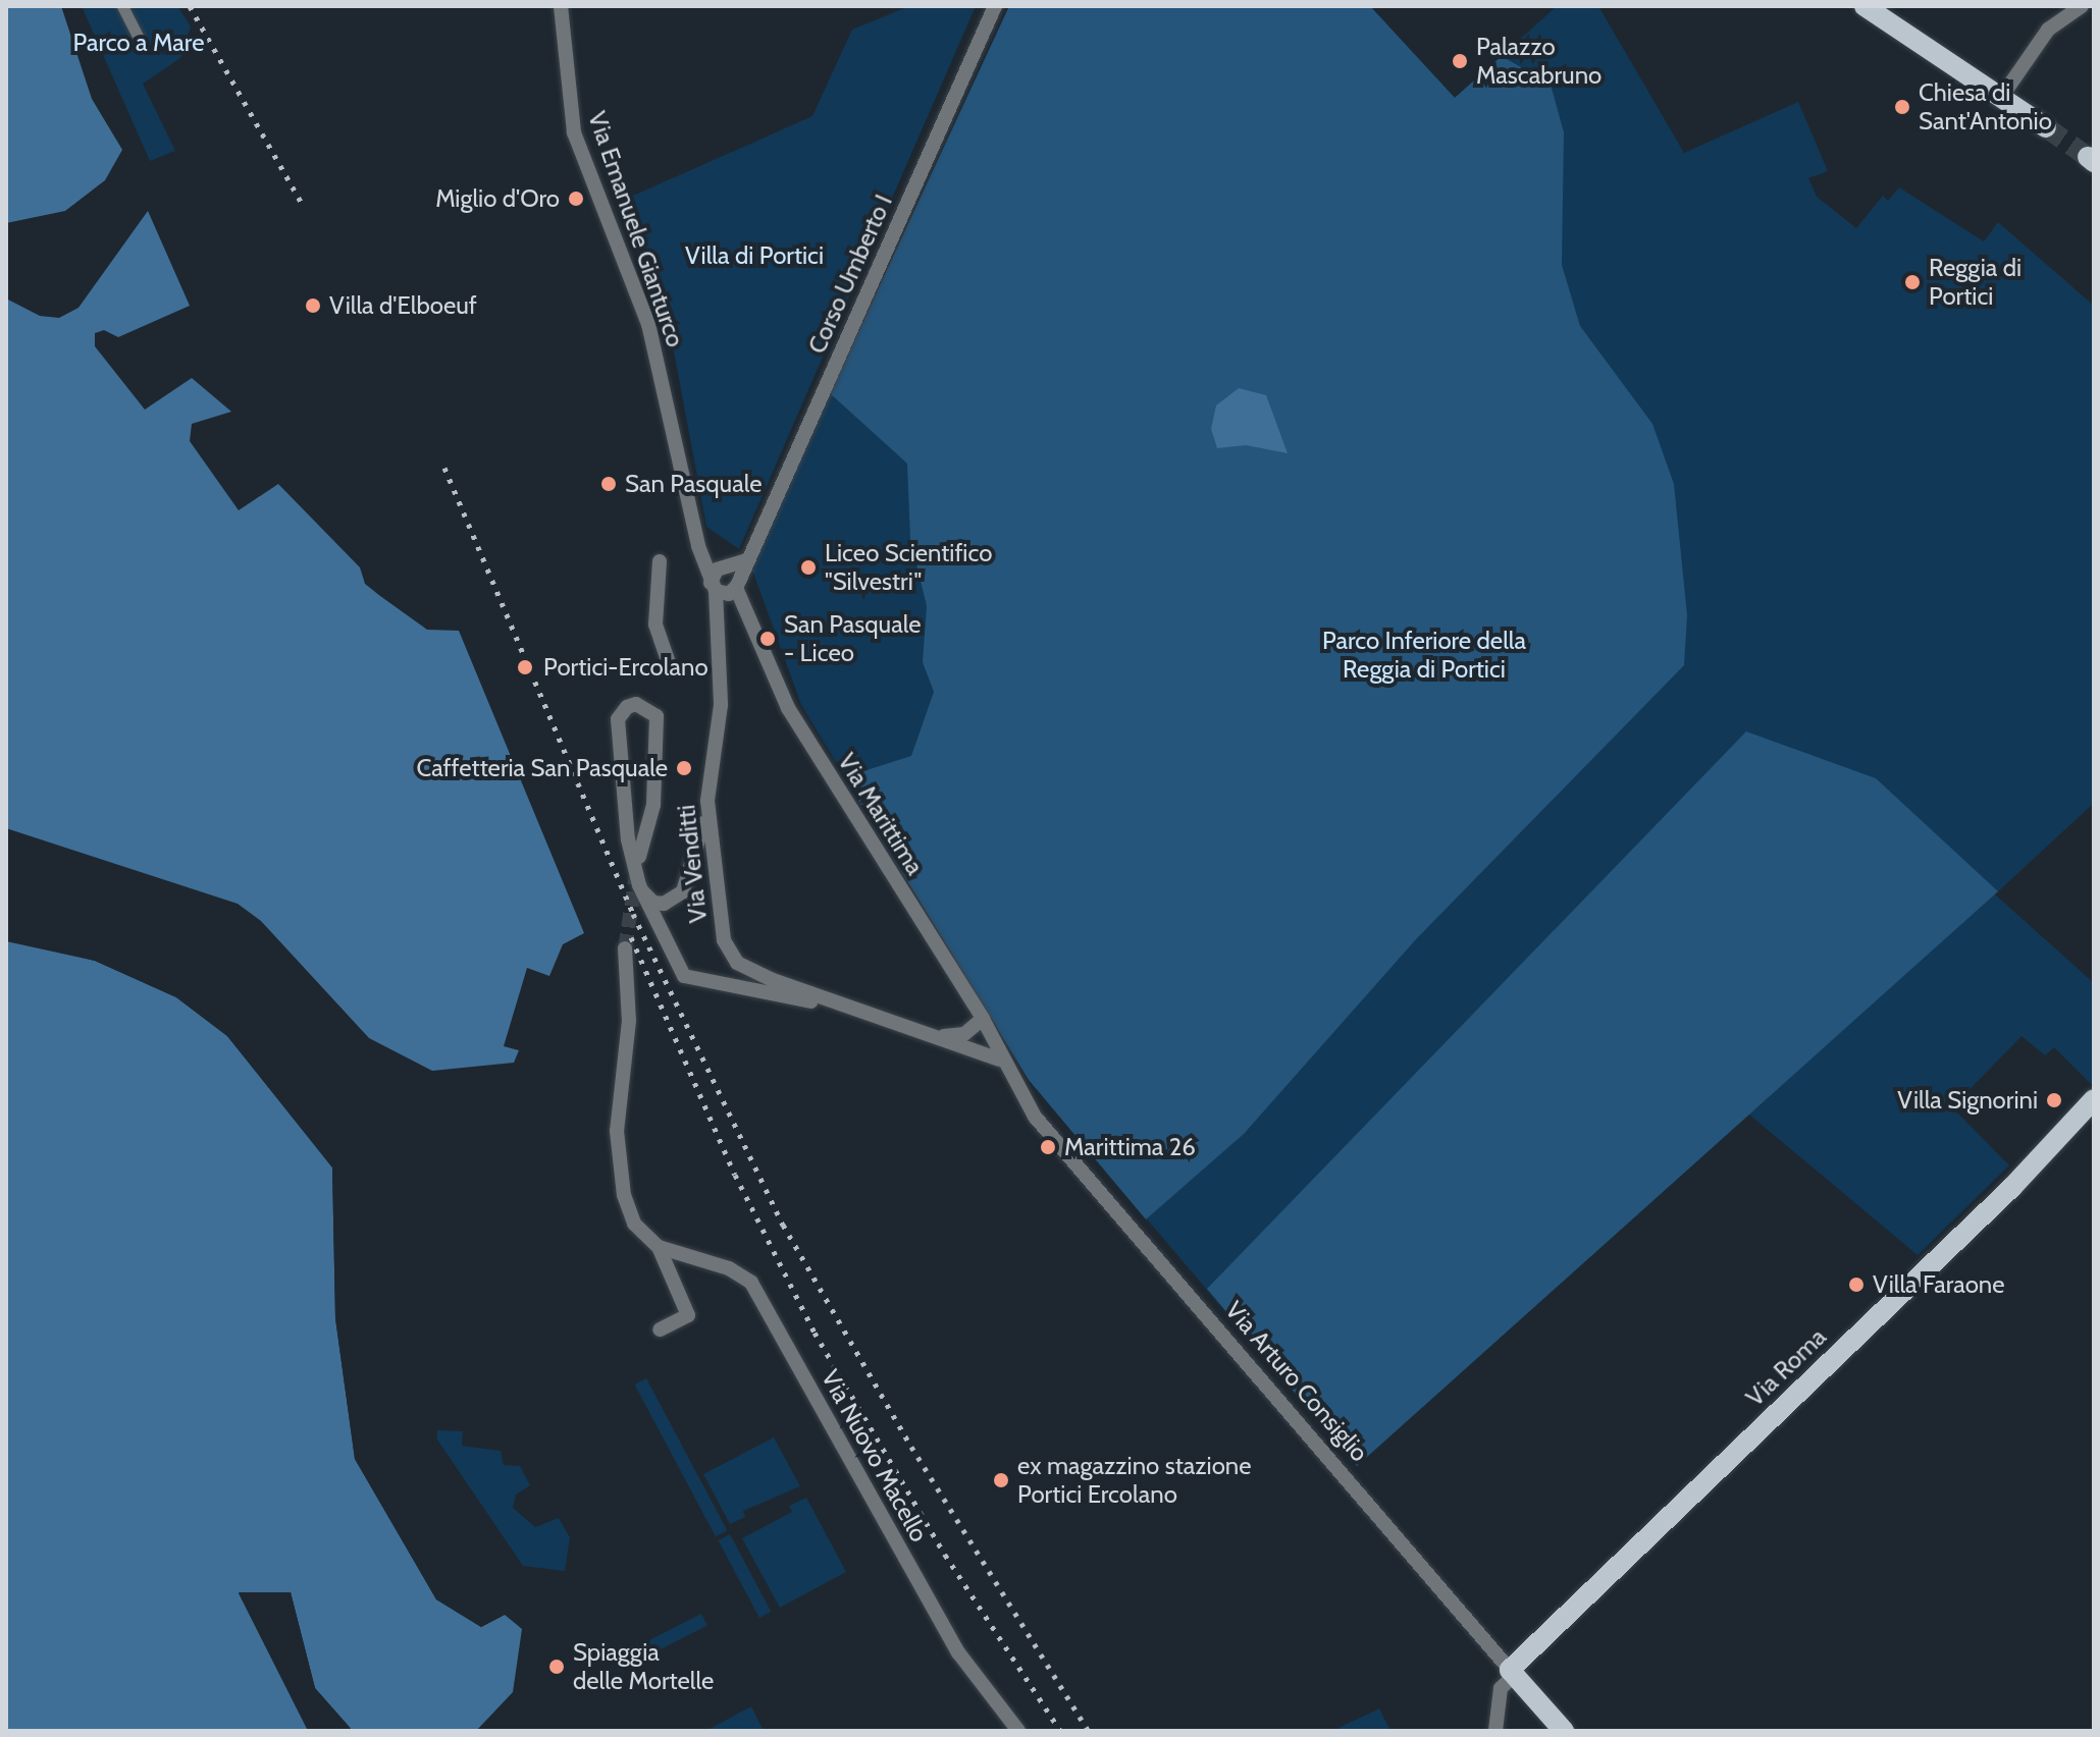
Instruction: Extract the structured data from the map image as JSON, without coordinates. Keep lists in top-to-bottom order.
{
  "streets": {
    "main road": ["Via Roma", "Via Arturo Consiglio"],
    "street": [
      "Via Emanuele Gianturco",
      "Corso Umberto I",
      "Via Marittima",
      "Via Venditti",
      "Via Nuovo Macello"
    ]
  },
  "crossings": [
    ["Via Emanuele Gianturco", "Via Marittima"],
    ["Via Emanuele Gianturco", "Via Venditti"],
    ["Corso Umberto I", "Via Marittima"],
    ["Via Marittima", "Via Venditti"],
    ["Via Marittima", "Via Arturo Consiglio"],
    ["Via Venditti", "Via Arturo Consiglio"],
    ["Via Roma", "Via Arturo Consiglio"]
  ],
  "parks": ["Parco a Mare", "Villa di Portici", "Parco Inferiore della Reggia di Portici"],
  "places": [
    "Palazzo Mascabruno",
    "Chiesa di Sant'Antonio",
    "Miglio d'Oro",
    "Reggia di Portici",
    "Villa d'Elboeuf",
    "San Pasquale",
    "Liceo Scientifico \"Silvestri\"",
    "San Pasquale - Liceo",
    "Portici-Ercolano",
    "Caffetteria San Pasquale",
    "Villa Signorini",
    "Marittima 26",
    "Villa Faraone",
    "ex magazzino stazione Portici Ercolano",
    "Spiaggia delle Mortelle"
  ]
}
